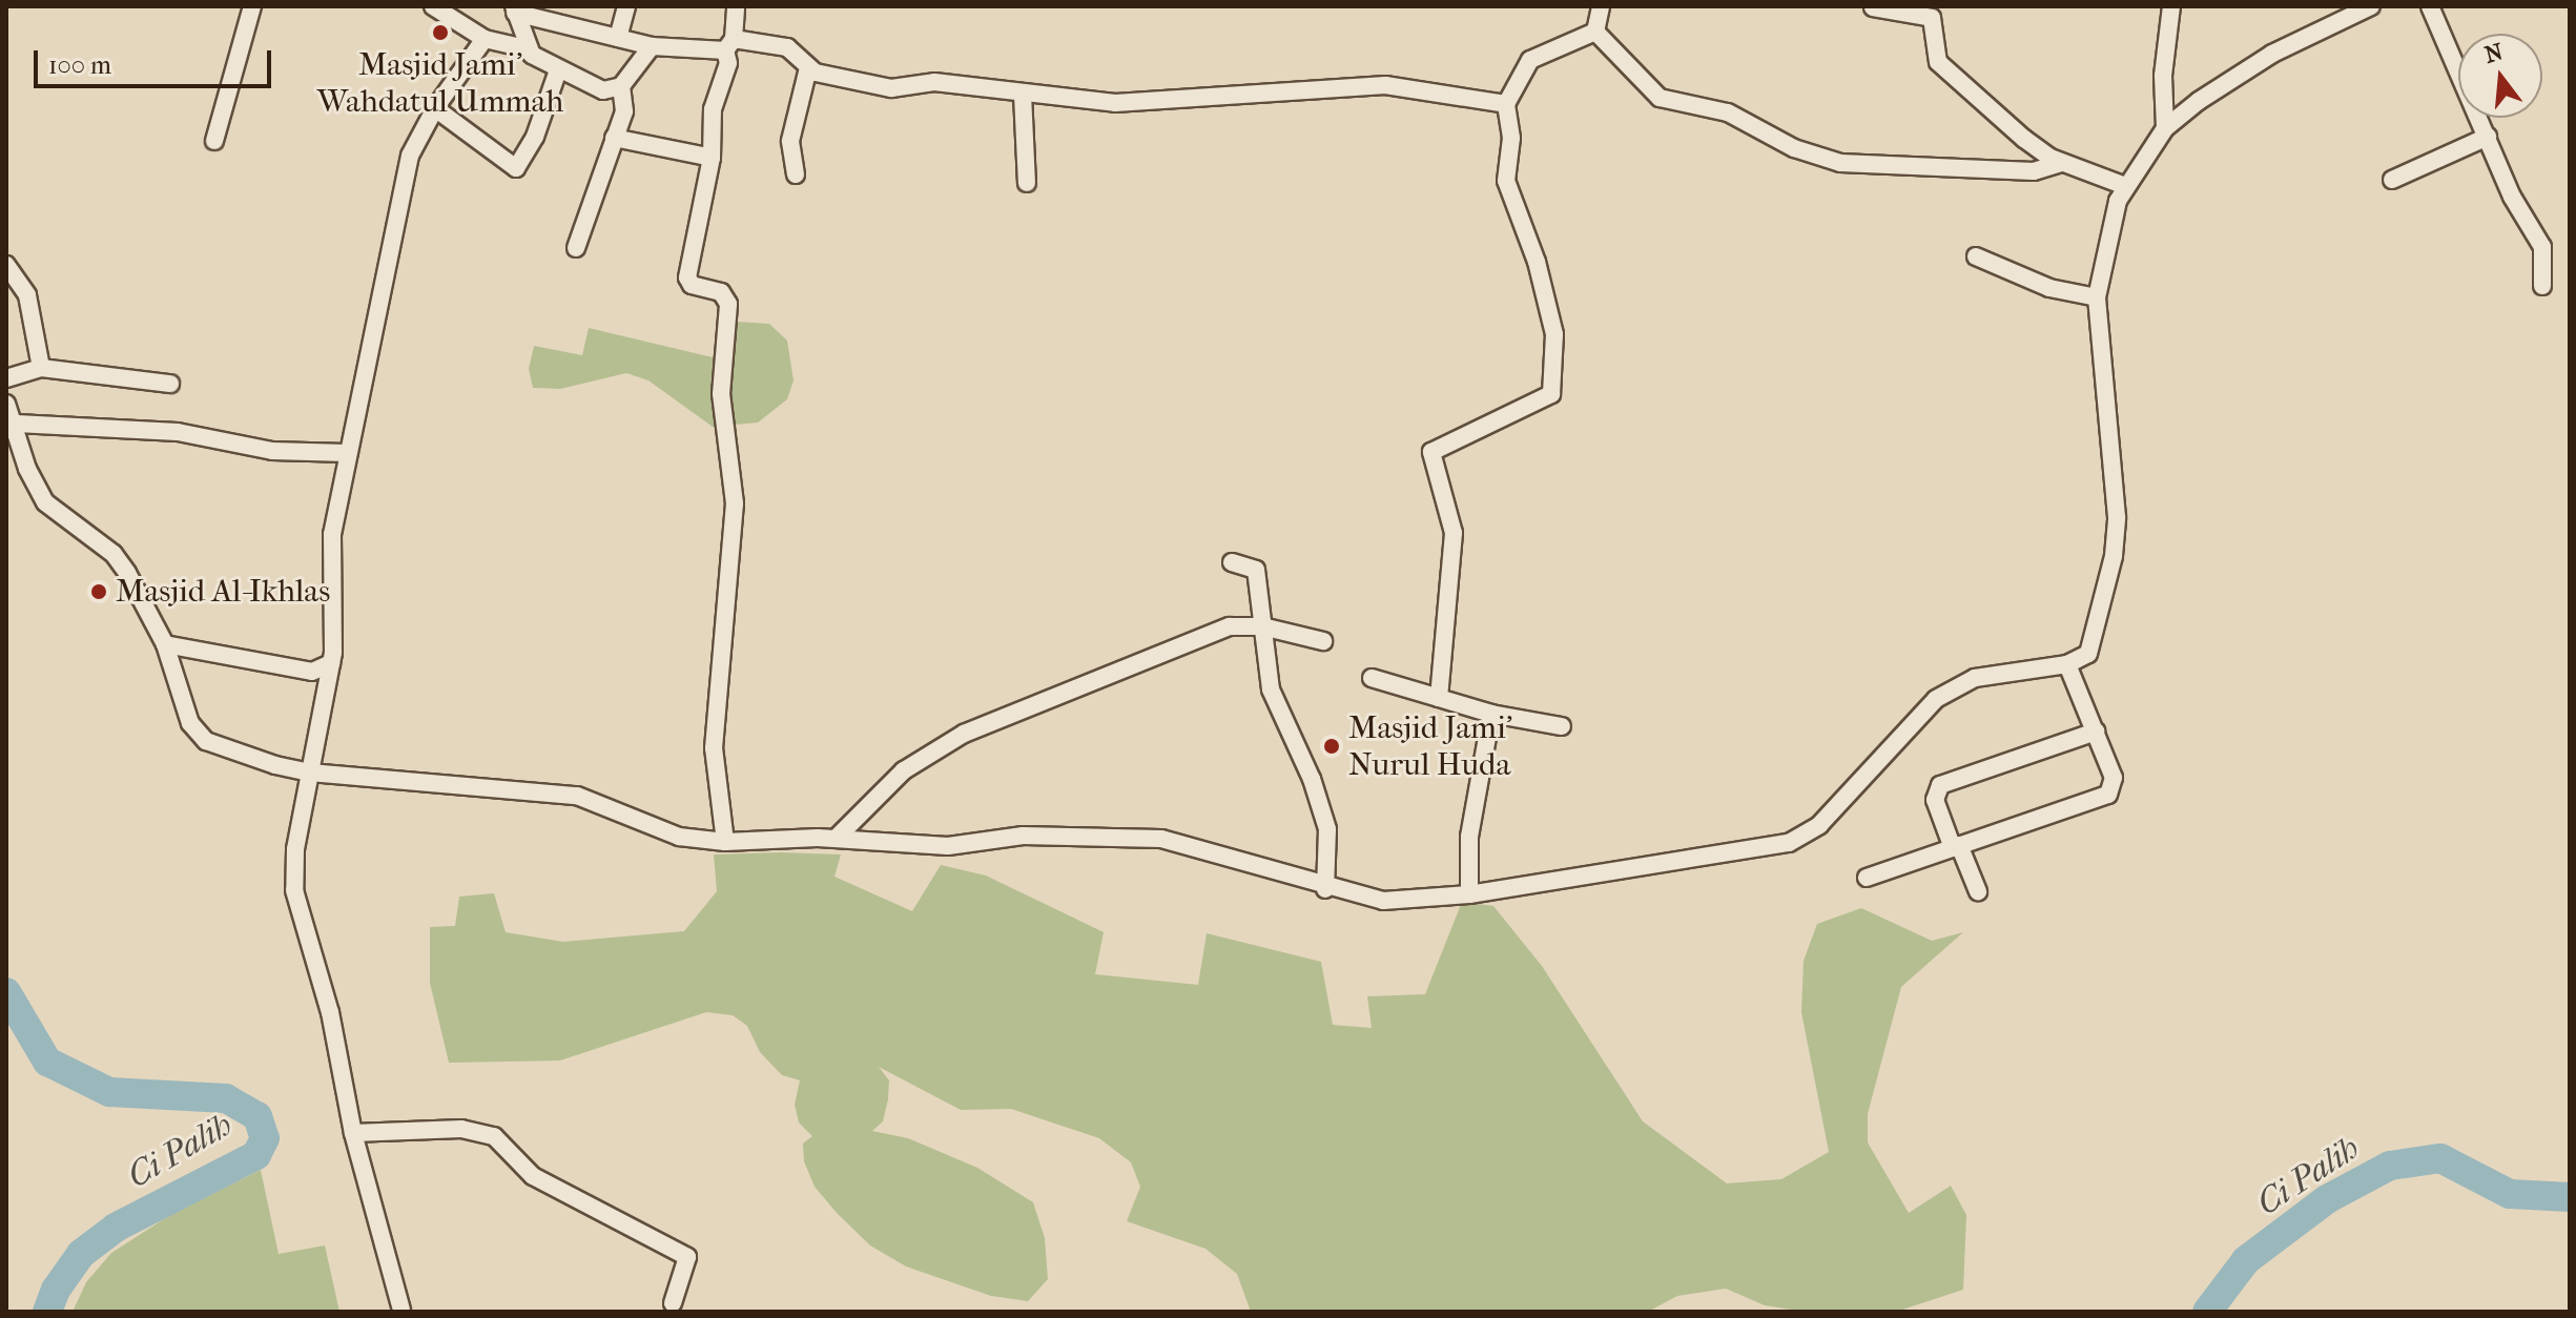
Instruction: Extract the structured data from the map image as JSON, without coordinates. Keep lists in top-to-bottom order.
{
  "water": ["Ci Palih"],
  "places": ["Masjid Jami' Wahdatul Ummah", "Masjid Al-Ikhlas", "Masjid Jami' Nurul Huda"],
  "scale_bar": "100 m",
  "north": "top"
}
